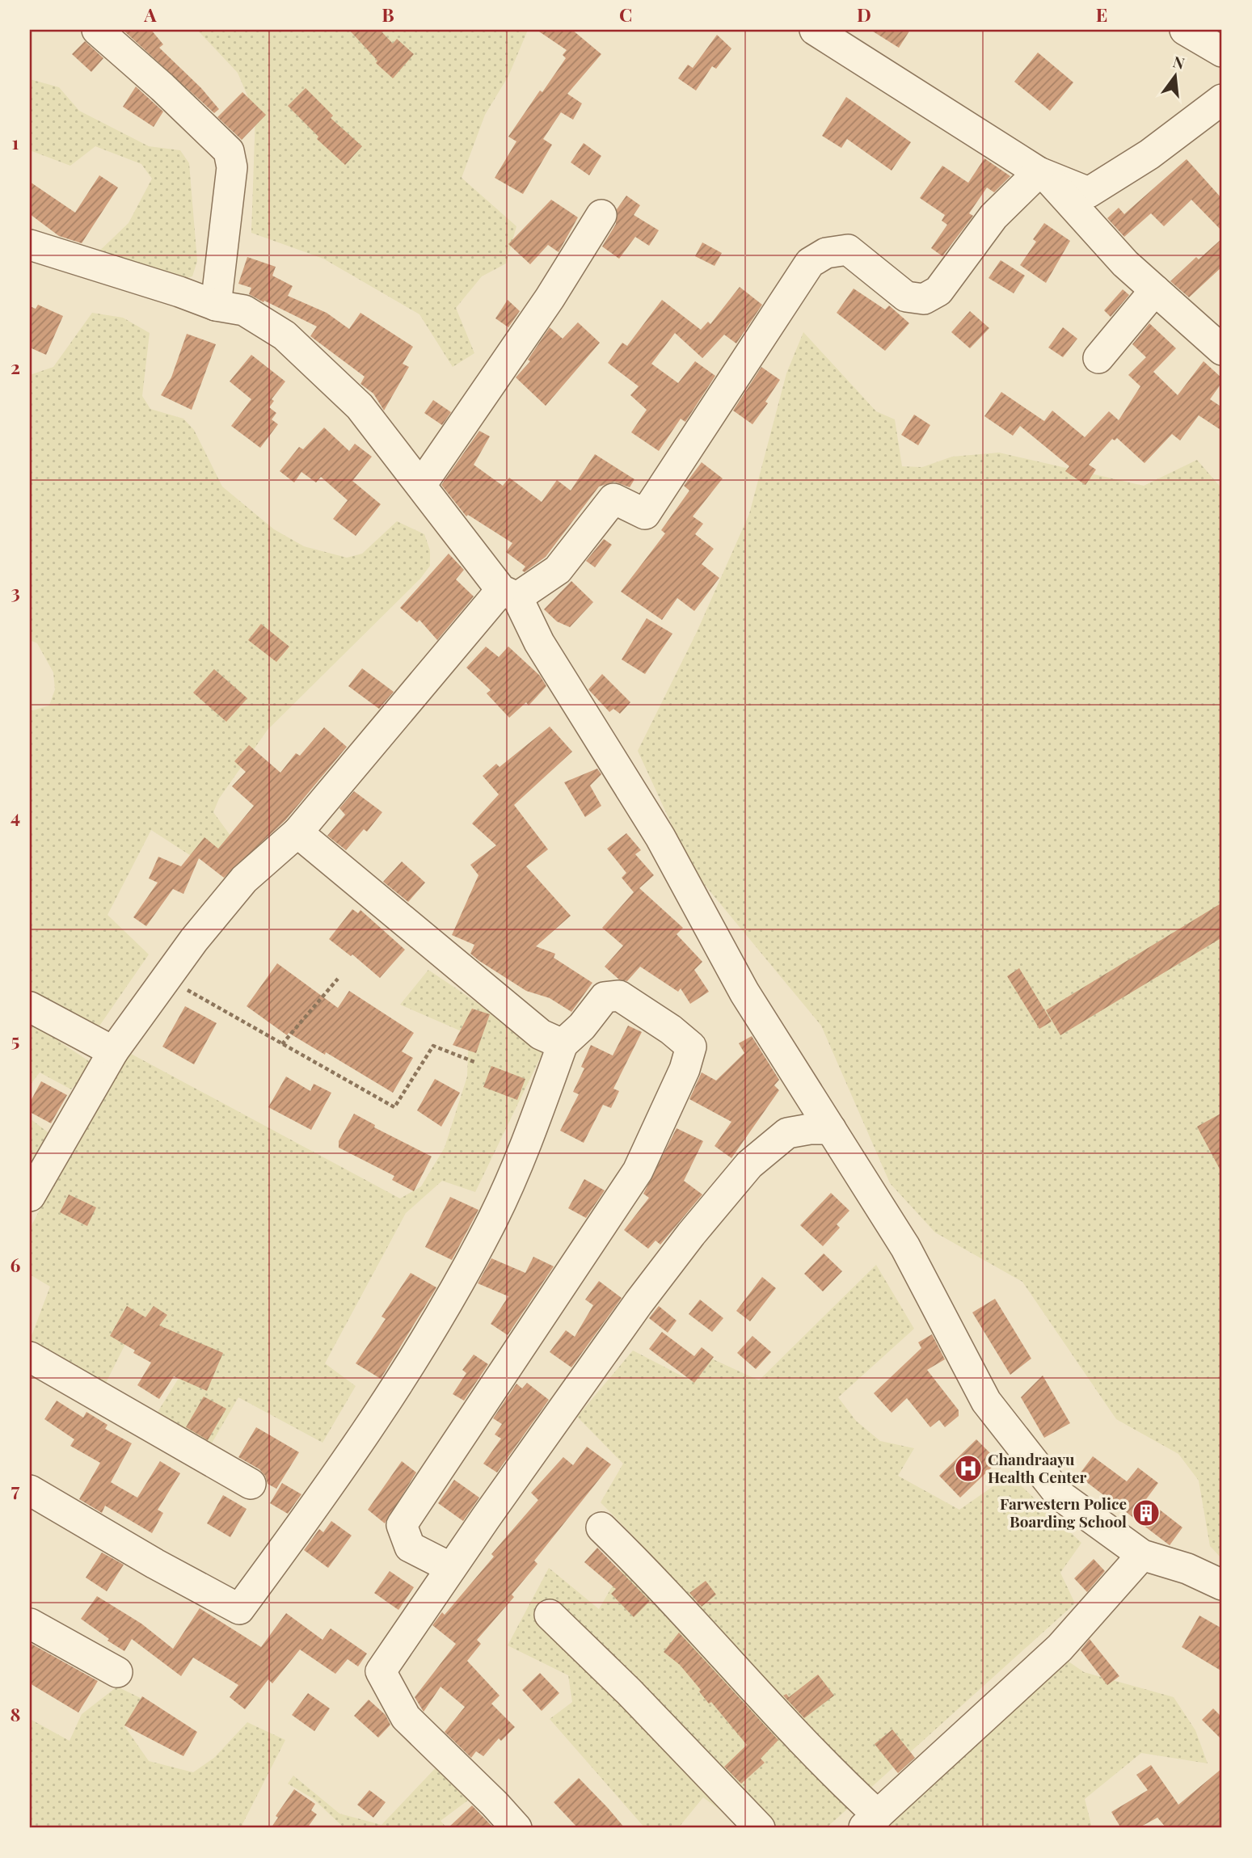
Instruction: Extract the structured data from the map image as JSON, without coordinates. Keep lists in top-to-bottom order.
{
  "places": {
    "hospital": ["Chandraayu Health Center"],
    "building": ["Farwestern Police Boarding School"]
  },
  "north": "top",
  "grid": {
    "columns": [
      "A",
      "B",
      "C",
      "D",
      "E"
    ],
    "rows": [
      "1",
      "2",
      "3",
      "4",
      "5",
      "6",
      "7",
      "8"
    ]
  }
}
